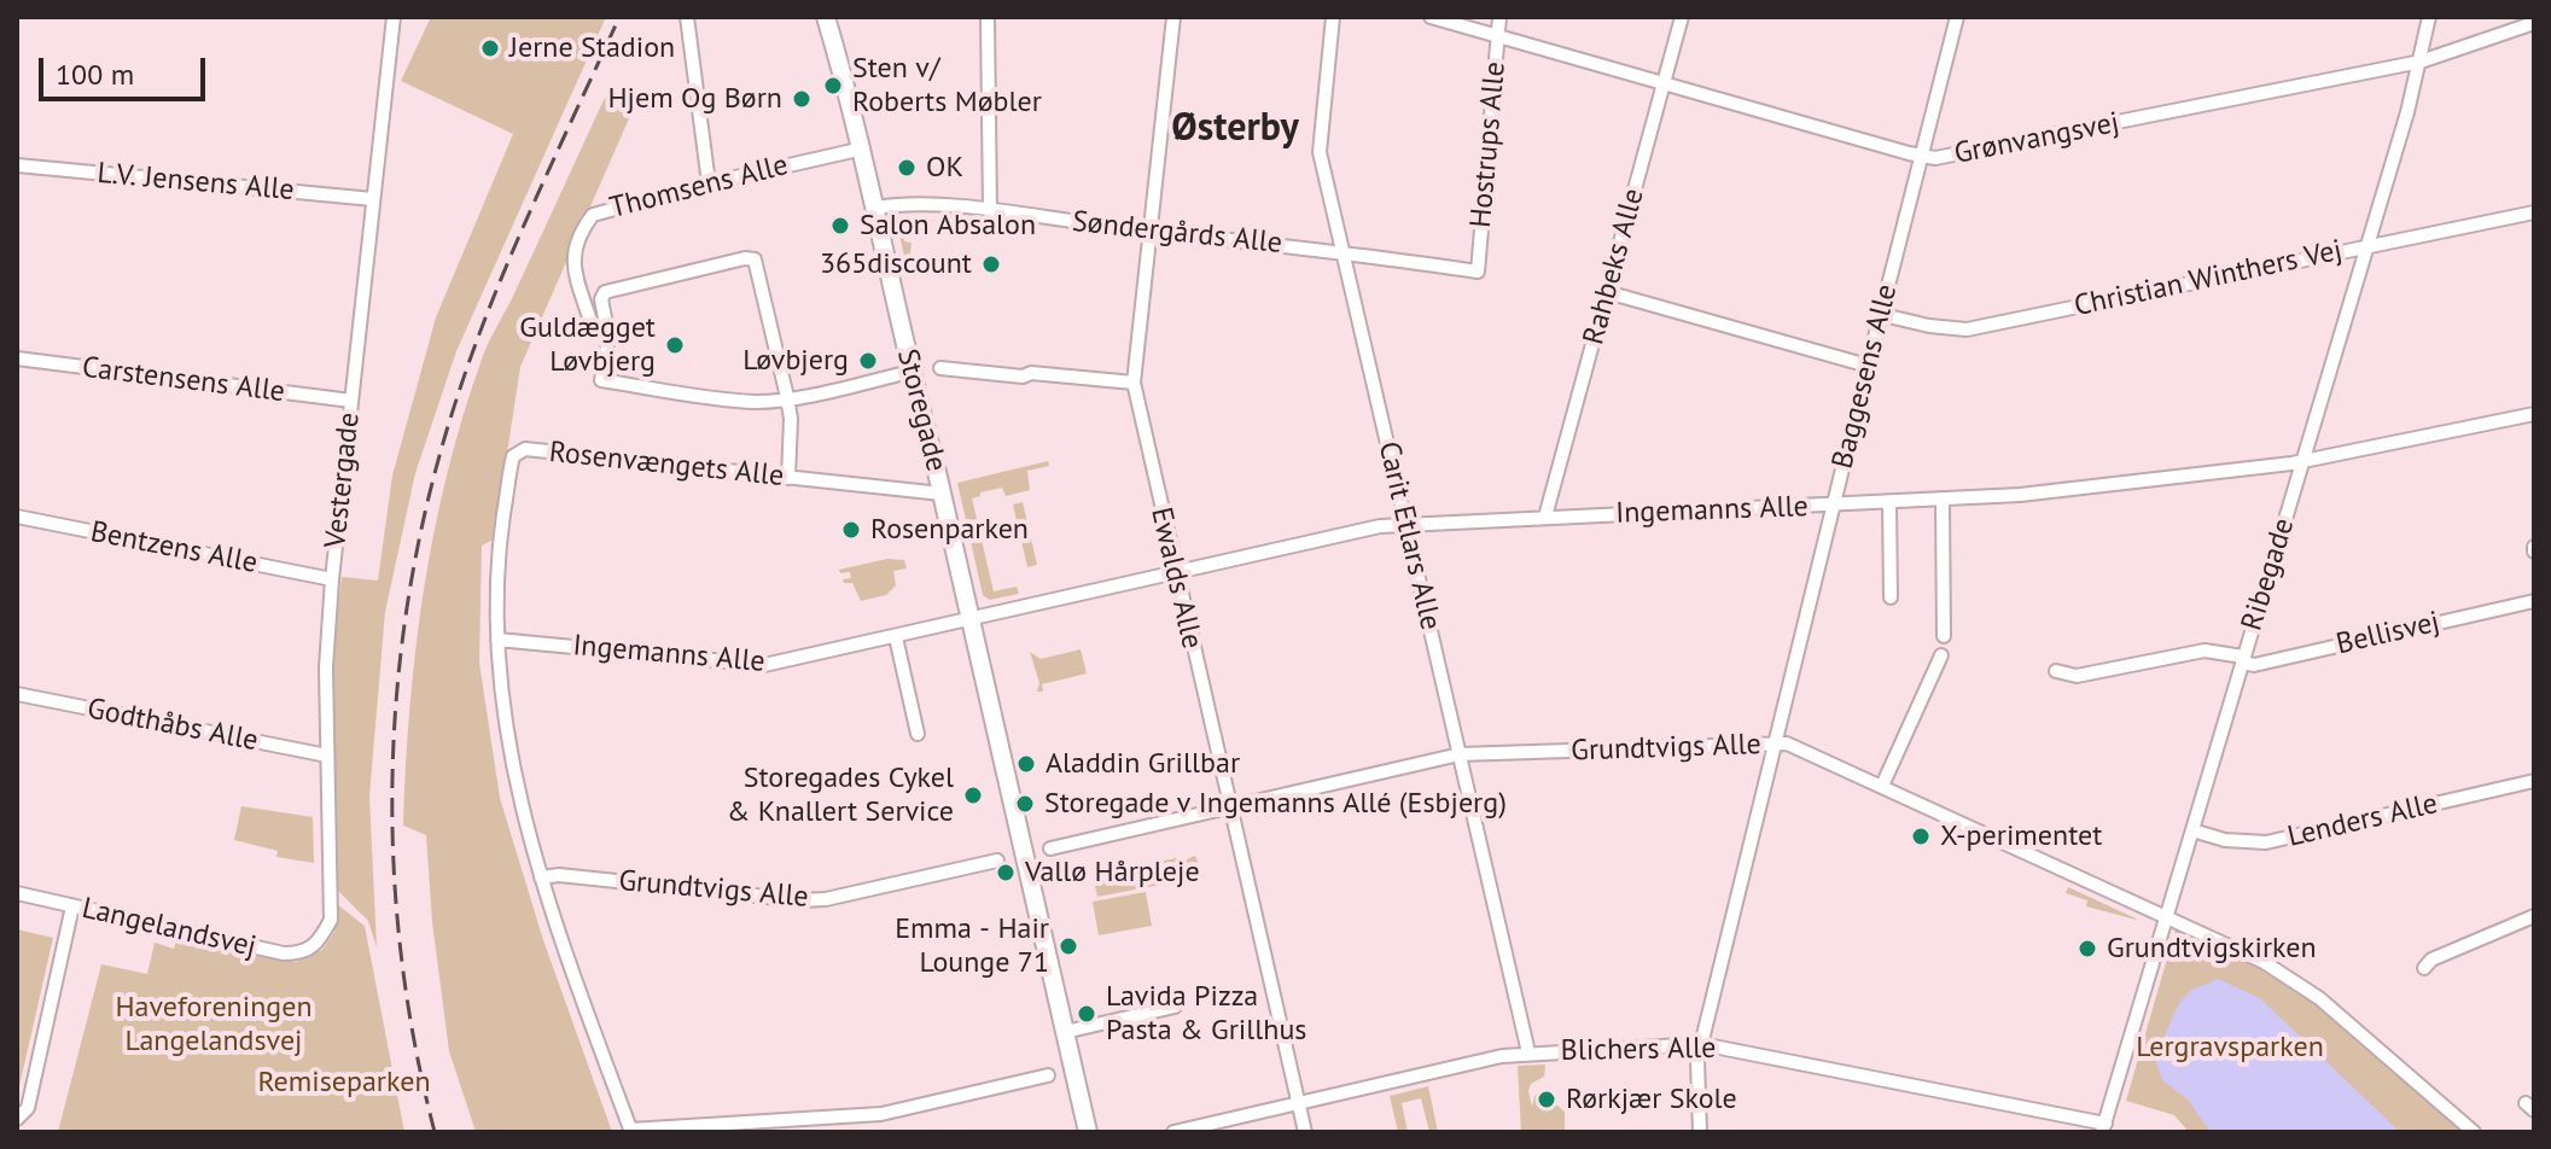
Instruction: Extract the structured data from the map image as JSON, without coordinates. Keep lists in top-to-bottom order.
{
  "streets": {
    "street": [
      "Grønvangsvej",
      "Hostrups Alle",
      "L.V. Jensens Alle",
      "Thomsens Alle",
      "Søndergårds Alle",
      "Rahbeks Alle",
      "Christian Winthers Vej",
      "Baggesens Alle",
      "Carstensens Alle",
      "Storegade",
      "Rosenvængets Alle",
      "Vestergade",
      "Ingemanns Alle",
      "Carit Etlars Alle",
      "Bentzens Alle",
      "Ribegade",
      "Ewalds Alle",
      "Bellisvej",
      "Godthåbs Alle",
      "Grundtvigs Alle",
      "Lenders Alle",
      "Langelandsvej",
      "Blichers Alle"
    ]
  },
  "crossings": [
    ["Grønvangsvej", "Hostrups Alle"],
    ["Grønvangsvej", "Rahbeks Alle"],
    ["Grønvangsvej", "Baggesens Alle"],
    ["Grønvangsvej", "Ribegade"],
    ["Hostrups Alle", "Søndergårds Alle"],
    ["L.V. Jensens Alle", "Vestergade"],
    ["Thomsens Alle", "Storegade"],
    ["Søndergårds Alle", "Storegade"],
    ["Søndergårds Alle", "Carit Etlars Alle"],
    ["Søndergårds Alle", "Ewalds Alle"],
    ["Rahbeks Alle", "Ingemanns Alle"],
    ["Christian Winthers Vej", "Baggesens Alle"],
    ["Christian Winthers Vej", "Ribegade"],
    ["Baggesens Alle", "Ingemanns Alle"],
    ["Baggesens Alle", "Grundtvigs Alle"],
    ["Baggesens Alle", "Blichers Alle"],
    ["Carstensens Alle", "Vestergade"],
    ["Storegade", "Rosenvængets Alle"],
    ["Storegade", "Ingemanns Alle"],
    ["Rosenvængets Alle", "Ingemanns Alle"],
    ["Rosenvængets Alle", "Grundtvigs Alle"],
    ["Vestergade", "Bentzens Alle"],
    ["Vestergade", "Godthåbs Alle"],
    ["Vestergade", "Langelandsvej"],
    ["Ingemanns Alle", "Carit Etlars Alle"],
    ["Ingemanns Alle", "Ribegade"],
    ["Ingemanns Alle", "Ewalds Alle"],
    ["Carit Etlars Alle", "Grundtvigs Alle"],
    ["Carit Etlars Alle", "Blichers Alle"],
    ["Ribegade", "Bellisvej"],
    ["Ribegade", "Grundtvigs Alle"],
    ["Ribegade", "Lenders Alle"],
    ["Ribegade", "Blichers Alle"],
    ["Ewalds Alle", "Grundtvigs Alle"],
    ["Ewalds Alle", "Blichers Alle"]
  ],
  "districts": ["Østerby"],
  "parks": ["Haveforeningen Langelandsvej", "Lergravsparken", "Remiseparken"],
  "places": [
    "Jerne Stadion",
    "Sten v/ Roberts Møbler",
    "Hjem Og Børn",
    "OK",
    "Salon Absalon",
    "365discount",
    "Guldægget Løvbjerg",
    "Løvbjerg",
    "Rosenparken",
    "Aladdin Grillbar",
    "Storegades Cykel & Knallert Service",
    "Storegade v Ingemanns Allé (Esbjerg)",
    "X-perimentet",
    "Vallø Hårpleje",
    "Emma - Hair Lounge 71",
    "Grundtvigskirken",
    "Lavida Pizza Pasta & Grillhus",
    "Rørkjær Skole"
  ],
  "scale_bar": "100 m"
}
